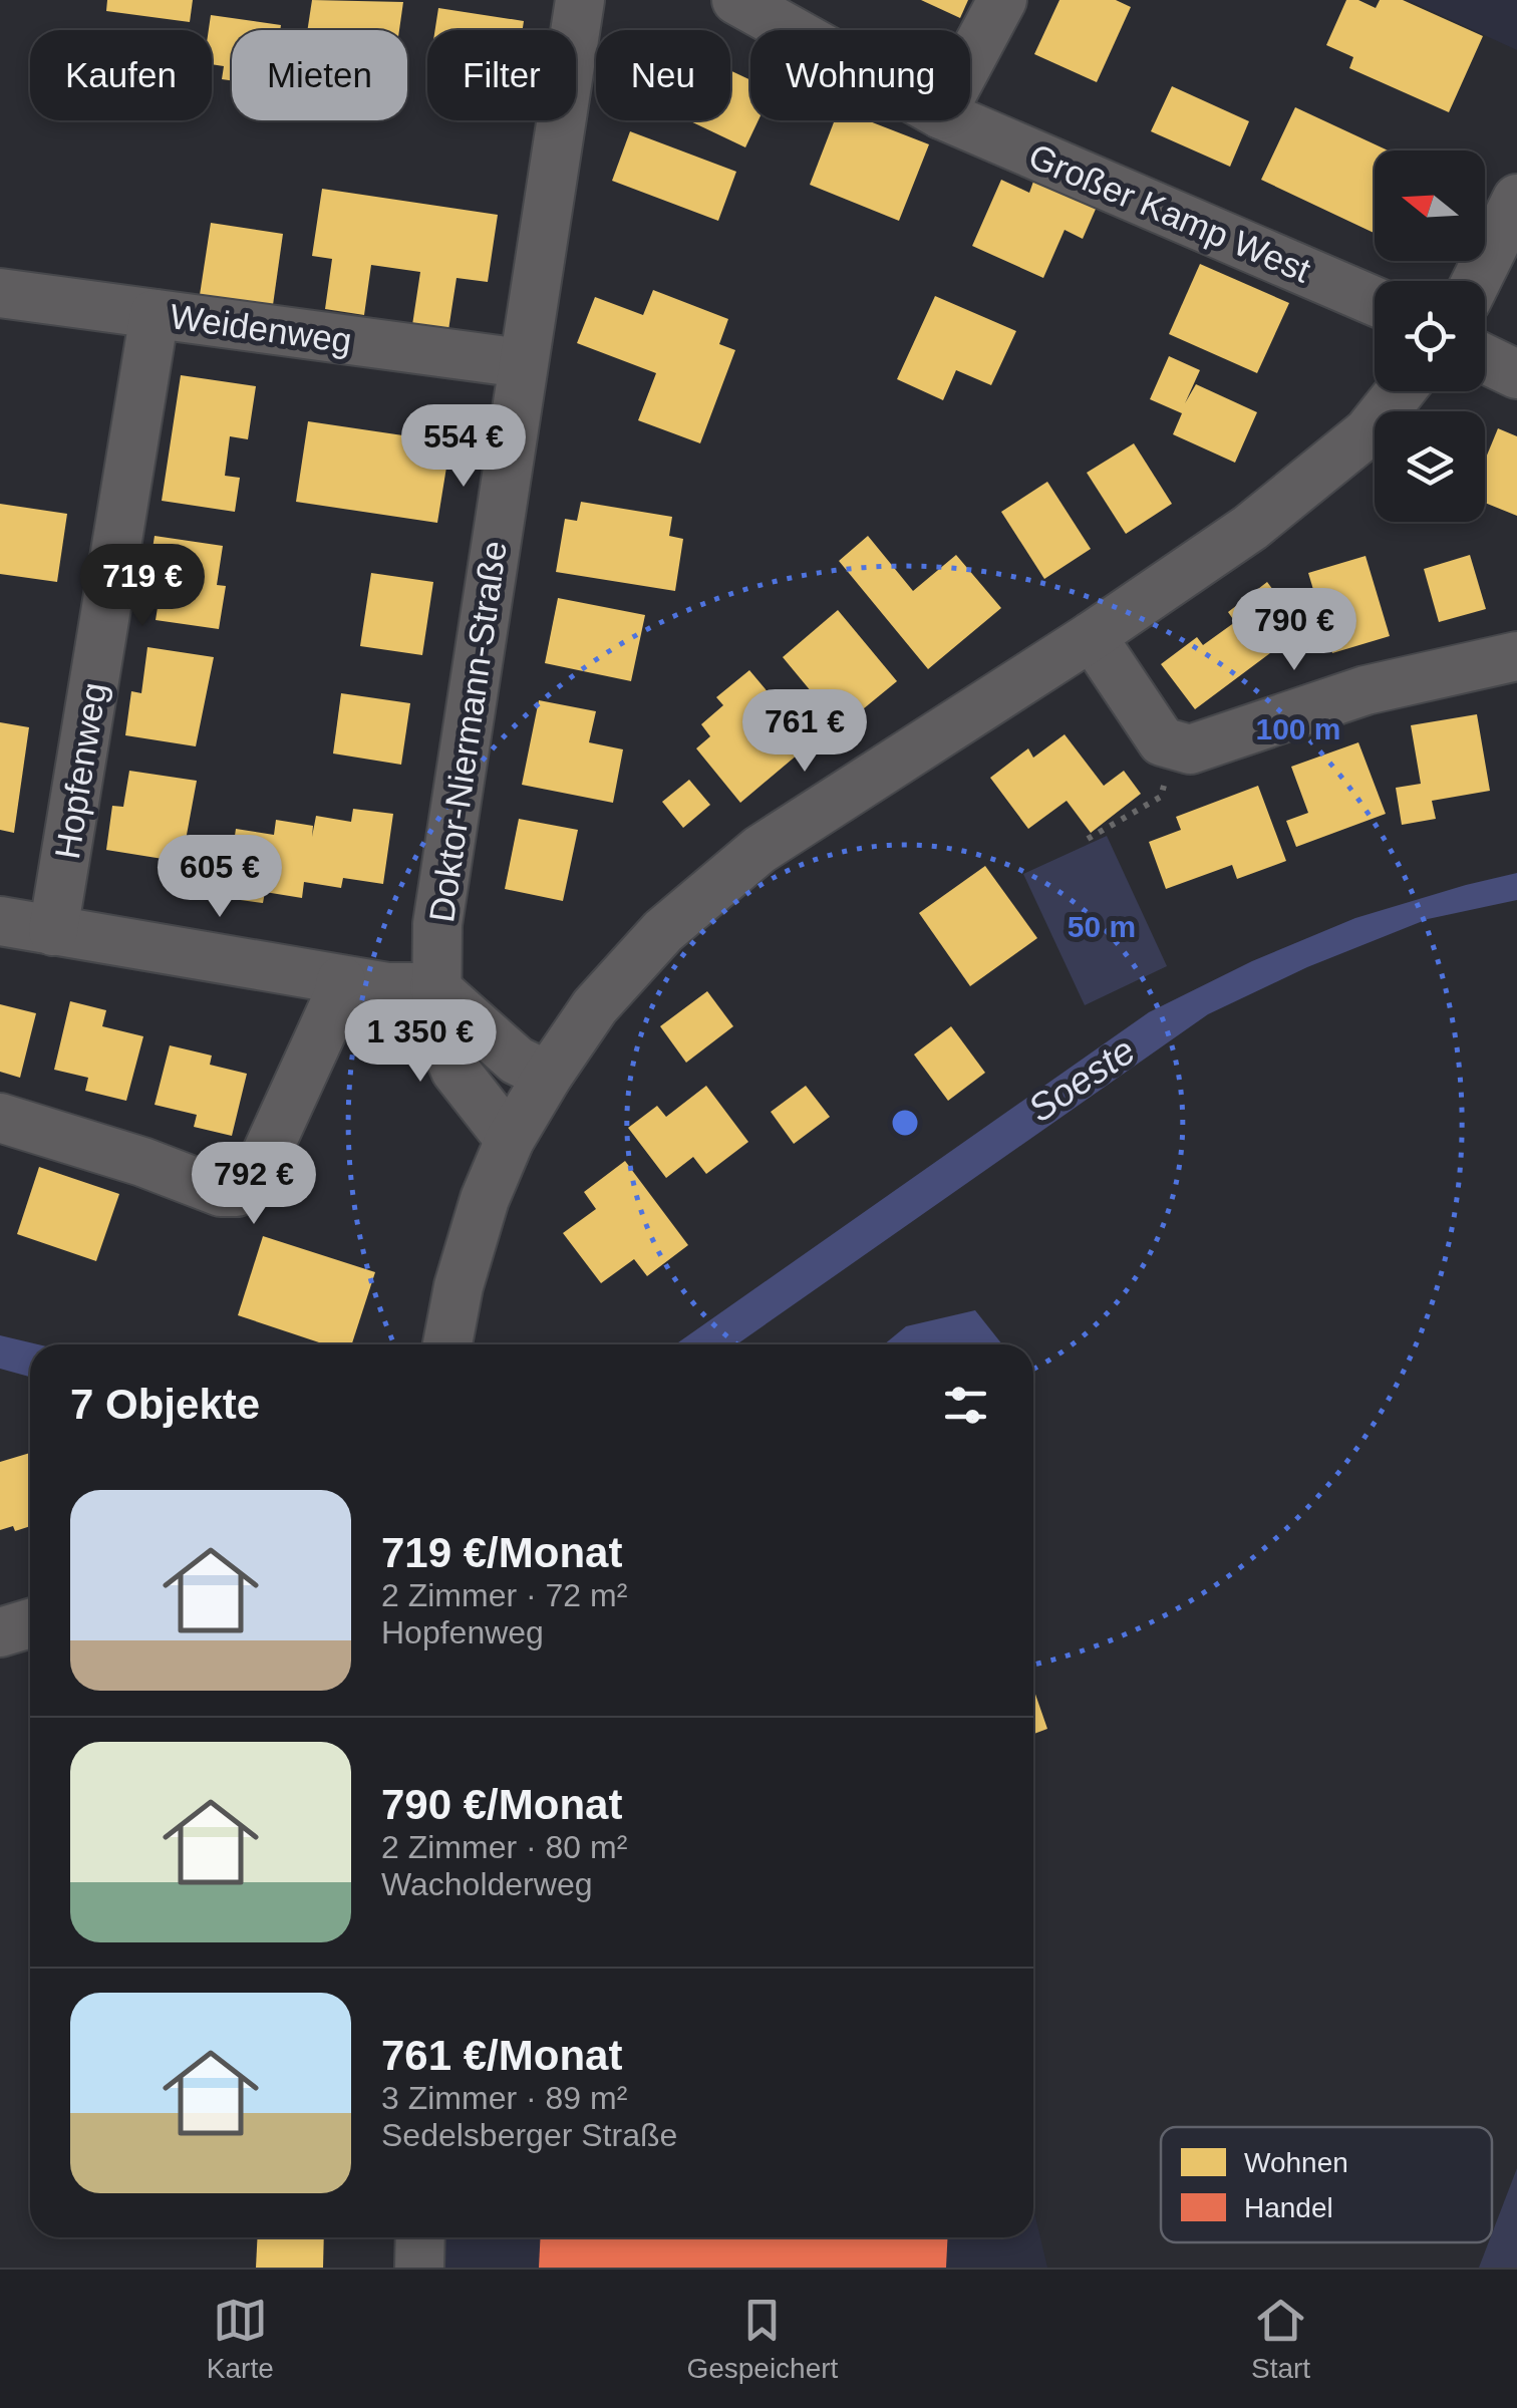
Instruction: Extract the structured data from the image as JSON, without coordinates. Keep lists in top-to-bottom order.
{
  "streets": {
    "street": [
      "Großer Kamp West",
      "Weidenweg",
      "Doktor-Niermann-Straße",
      "Hopfenweg"
    ]
  },
  "crossings": [
    ["Weidenweg", "Doktor-Niermann-Straße"],
    ["Weidenweg", "Hopfenweg"]
  ],
  "water": ["Soeste"],
  "legend": ["Wohnen", "Handel"],
  "north": "left",
  "page": {
    "chip": [
      "Kaufen",
      "Mieten",
      "Filter",
      "Neu",
      "Wohnung"
    ],
    "price": [
      "554 €",
      "719 €",
      "790 €",
      "761 €",
      "605 €",
      "1 350 €",
      "792 €"
    ],
    "heading": "7 Objekte",
    "list": [
      {
        "name": "719 €/Monat",
        "note": "2 Zimmer · 72 m² · Hopfenweg"
      },
      {
        "name": "790 €/Monat",
        "note": "2 Zimmer · 80 m² · Wacholderweg"
      },
      {
        "name": "761 €/Monat",
        "note": "3 Zimmer · 89 m² · Sedelsberger Straße"
      }
    ],
    "tabs": ["Karte", "Gespeichert", "Start"]
  },
  "rings": ["100 m", "50 m"]
}
